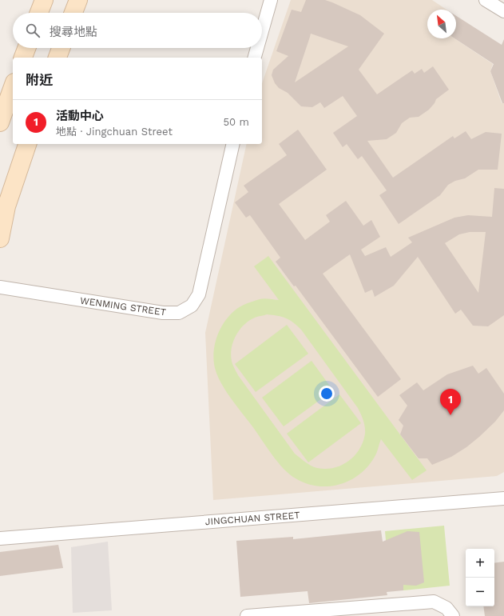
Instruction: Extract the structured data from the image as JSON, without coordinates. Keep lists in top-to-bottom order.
{
  "streets": {
    "street": ["WENMING STREET", "JINGCHUAN STREET"]
  },
  "north": "top left",
  "page": {
    "search": "搜尋地點",
    "heading": "附近",
    "list": [
      {
        "mark": "1",
        "name": "活動中心",
        "note": "地點 · Jingchuan Street",
        "value": "50 m"
      }
    ],
    "pins": "1",
    "map_buttons": ["+", "−"]
  }
}
